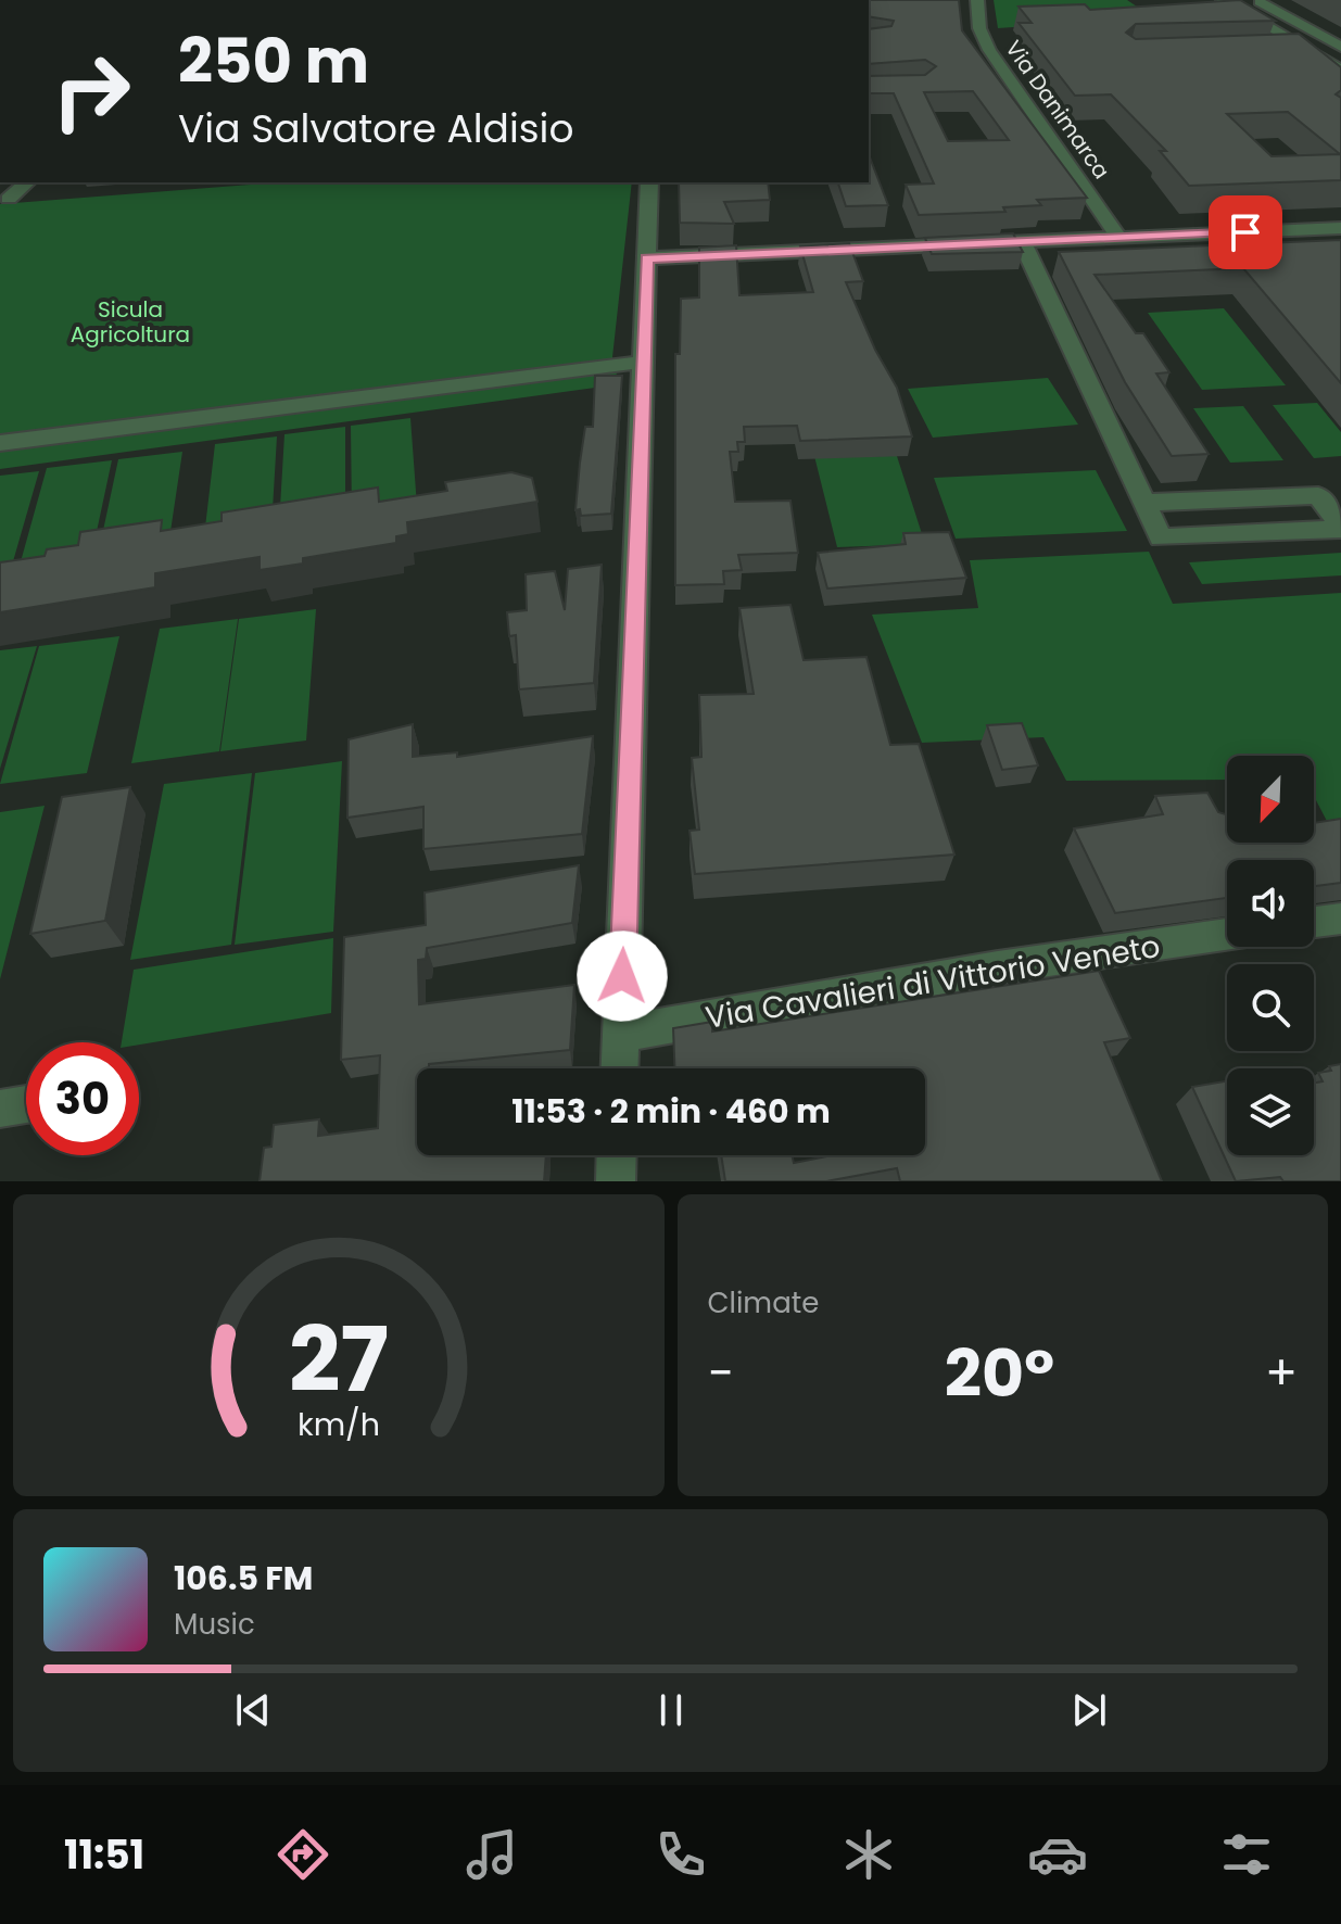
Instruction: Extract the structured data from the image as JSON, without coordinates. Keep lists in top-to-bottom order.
{
  "streets": {
    "street": ["Via Danimarca", "Via Cavalieri di Vittorio Veneto"]
  },
  "parks": ["Sicula Agricoltura"],
  "north": "bottom left",
  "page": {
    "turn": ["250 m", "Via Salvatore Aldisio"],
    "limit": "30",
    "trip": "11:53 · 2 min · 460 m",
    "tile": "Climate",
    "heat": ["−", "20°", "+"],
    "song": ["106.5 FM", "Music"],
    "tabs": "11:51",
    "gauge": ["27", "km/h"]
  }
}
